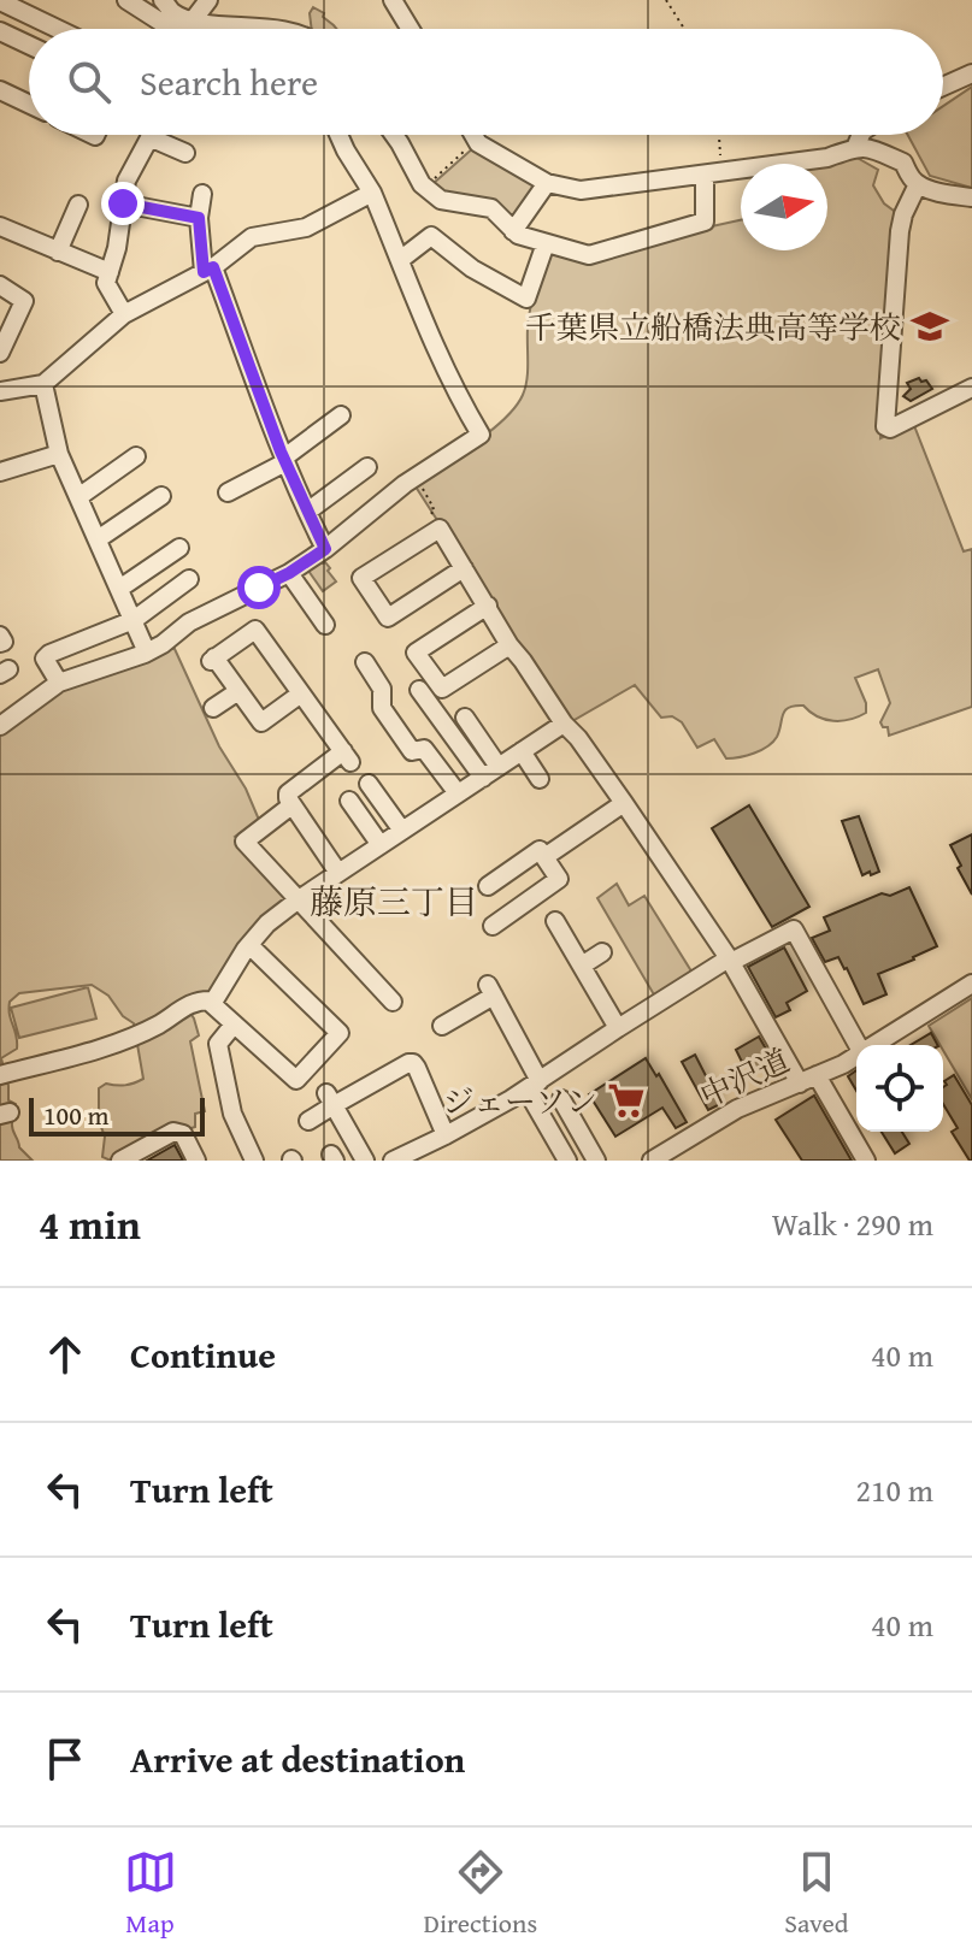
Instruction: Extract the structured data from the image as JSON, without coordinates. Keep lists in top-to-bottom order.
{
  "streets": {
    "street": ["中沢道"]
  },
  "districts": ["藤原三丁目"],
  "places": {
    "school or university": ["千葉県立船橋法典高等学校"],
    "supermarket": ["ジェーソン"]
  },
  "scale_bar": "100 m",
  "north": "right",
  "page": {
    "search": "Search here",
    "scale": "100 m",
    "heading": ["4 min", "Walk · 290 m"],
    "list": [
      ["Continue", "40 m"],
      ["Turn left", "210 m"],
      ["Turn left", "40 m"],
      "Arrive at destination"
    ],
    "nav": ["Map", "Directions", "Saved"]
  }
}
